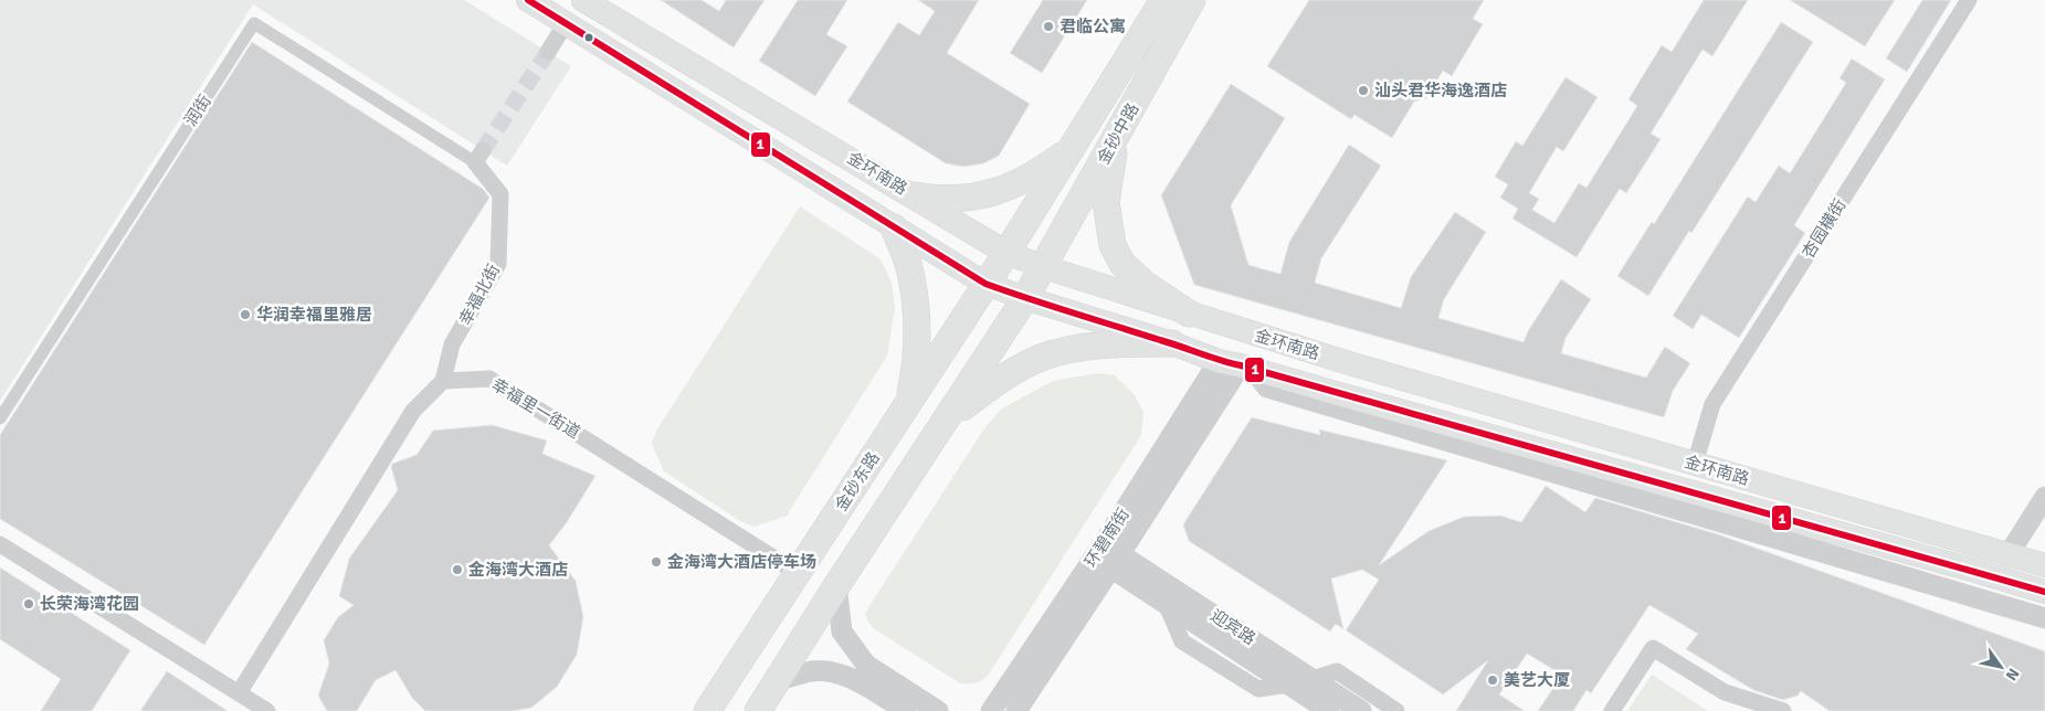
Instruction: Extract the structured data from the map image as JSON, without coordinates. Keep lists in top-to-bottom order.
{
  "streets": {
    "main road": ["金砂中路", "金环南路", "金砂东路"],
    "street": [
      "润街",
      "杏园横街",
      "幸福北街",
      "幸福里一街道",
      "环碧南街",
      "迎宾路"
    ]
  },
  "crossings": [
    ["润街", "幸福北街"],
    ["金砂中路", "金环南路"],
    ["金砂中路", "金砂东路"],
    ["金环南路", "杏园横街"],
    ["金环南路", "金砂东路"],
    ["金环南路", "环碧南街"],
    ["幸福北街", "幸福里一街道"],
    ["幸福里一街道", "金砂东路"],
    ["环碧南街", "迎宾路"]
  ],
  "places": [
    "君临公寓",
    "汕头君华海逸酒店",
    "华润幸福里雅居",
    "金海湾大酒店停车场",
    "金海湾大酒店",
    "长荣海湾花园",
    "美艺大厦"
  ],
  "lines": ["transit line 1"],
  "north": "bottom right"
}
